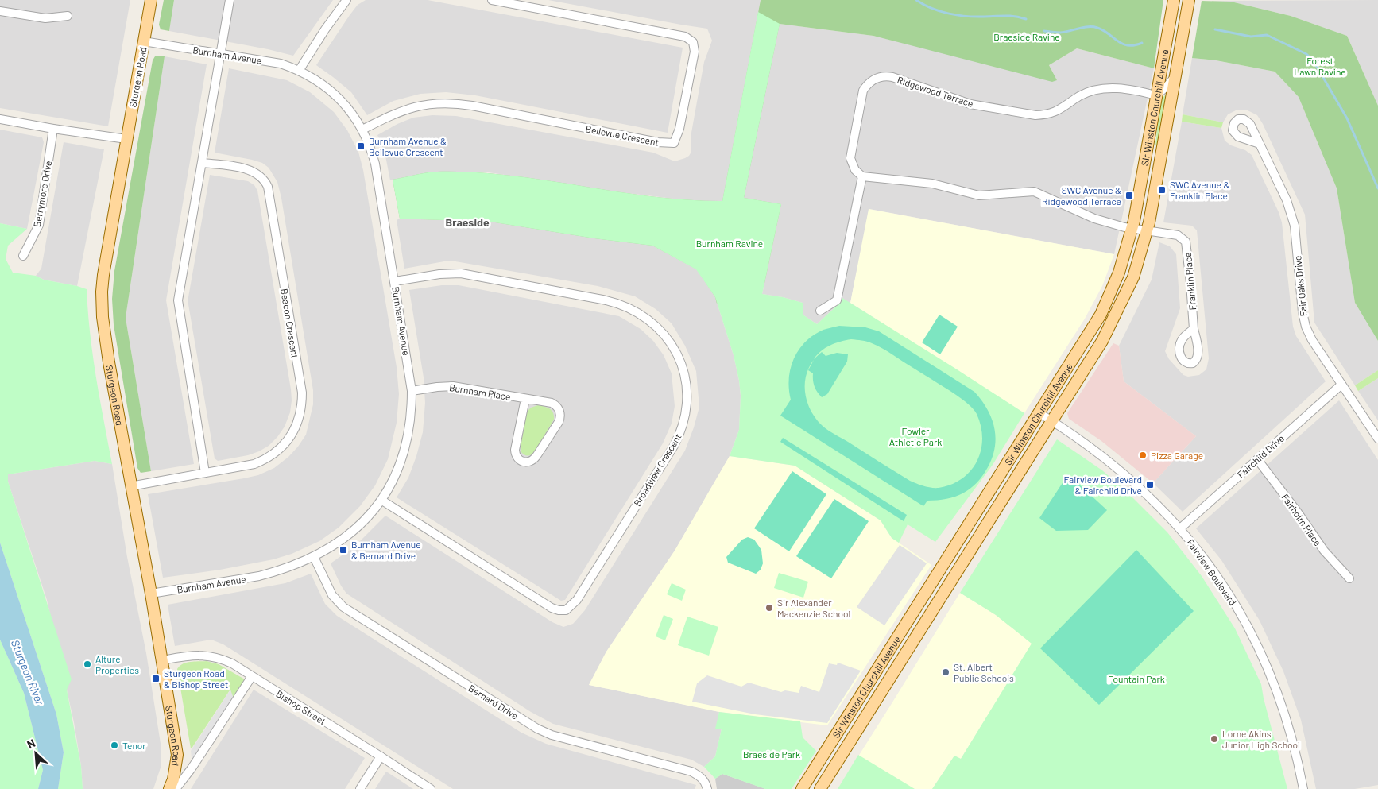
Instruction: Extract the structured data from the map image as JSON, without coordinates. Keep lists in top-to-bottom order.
{
  "streets": {
    "main road": ["Sturgeon Road", "Sir Winston Churchill Avenue"],
    "street": [
      "Burnham Avenue",
      "Ridgewood Terrace",
      "Bellevue Crescent",
      "Berrymore Drive",
      "Franklin Place",
      "Fair Oaks Drive",
      "Beacon Crescent",
      "Burnham Place",
      "Fairchild Drive",
      "Broadview Crescent",
      "Fairholm Place",
      "Fairview Boulevard",
      "Bernard Drive",
      "Bishop Street"
    ]
  },
  "crossings": [
    ["Burnham Avenue", "Sturgeon Road"],
    ["Burnham Avenue", "Bellevue Crescent"],
    ["Burnham Avenue", "Burnham Place"],
    ["Burnham Avenue", "Broadview Crescent"],
    ["Burnham Avenue", "Bernard Drive"],
    ["Sturgeon Road", "Beacon Crescent"],
    ["Sturgeon Road", "Bishop Street"],
    ["Ridgewood Terrace", "Sir Winston Churchill Avenue"],
    ["Sir Winston Churchill Avenue", "Franklin Place"],
    ["Sir Winston Churchill Avenue", "Fairview Boulevard"],
    ["Fair Oaks Drive", "Fairchild Drive"],
    ["Fairchild Drive", "Fairholm Place"],
    ["Fairchild Drive", "Fairview Boulevard"]
  ],
  "districts": ["Braeside"],
  "water": ["Sturgeon River"],
  "parks": [
    "Braeside Ravine",
    "Forest Lawn Ravine",
    "Burnham Ravine",
    "Fowler Athletic Park",
    "Fountain Park",
    "Braeside Park"
  ],
  "places": {
    "transit": [
      "Burnham Avenue & Bellevue Crescent",
      "SWC Avenue & Franklin Place",
      "SWC Avenue & Ridgewood Terrace",
      "Fairview Boulevard & Fairchild Drive",
      "Burnham Avenue & Bernard Drive",
      "Sturgeon Road & Bishop Street"
    ],
    "other": [
      "Pizza Garage",
      "Sir Alexander Mackenzie School",
      "Alture Properties",
      "St. Albert Public Schools",
      "Lorne Akins Junior High School",
      "Tenor"
    ]
  },
  "north": "top left"
}
